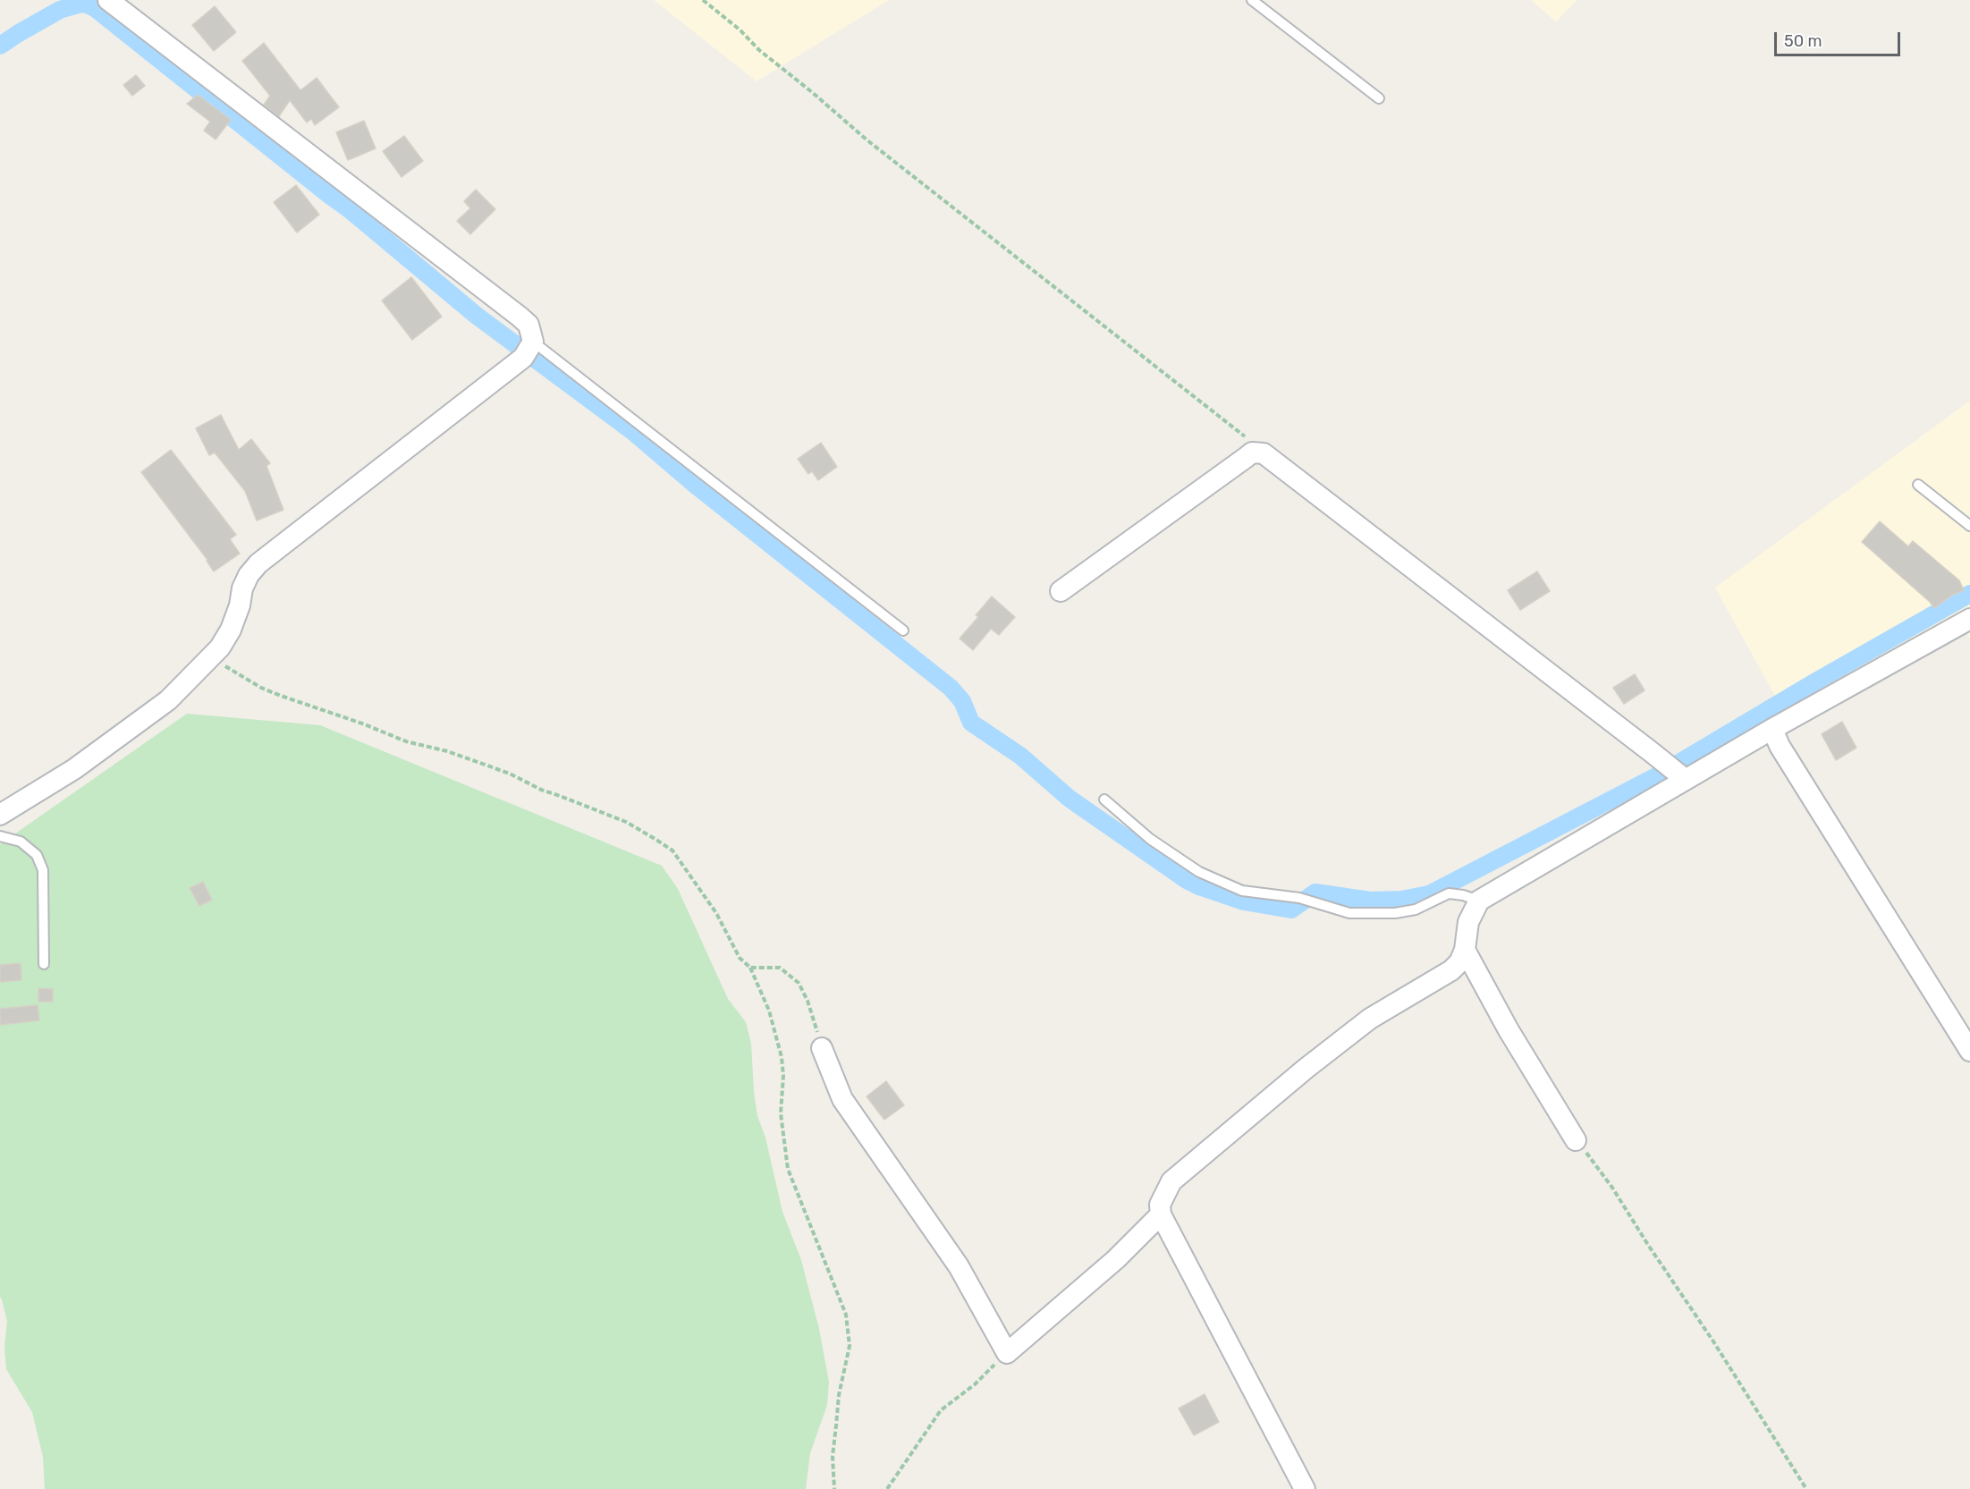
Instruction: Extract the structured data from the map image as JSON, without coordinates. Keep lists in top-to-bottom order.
{
  "scale_bar": "50 m"
}
